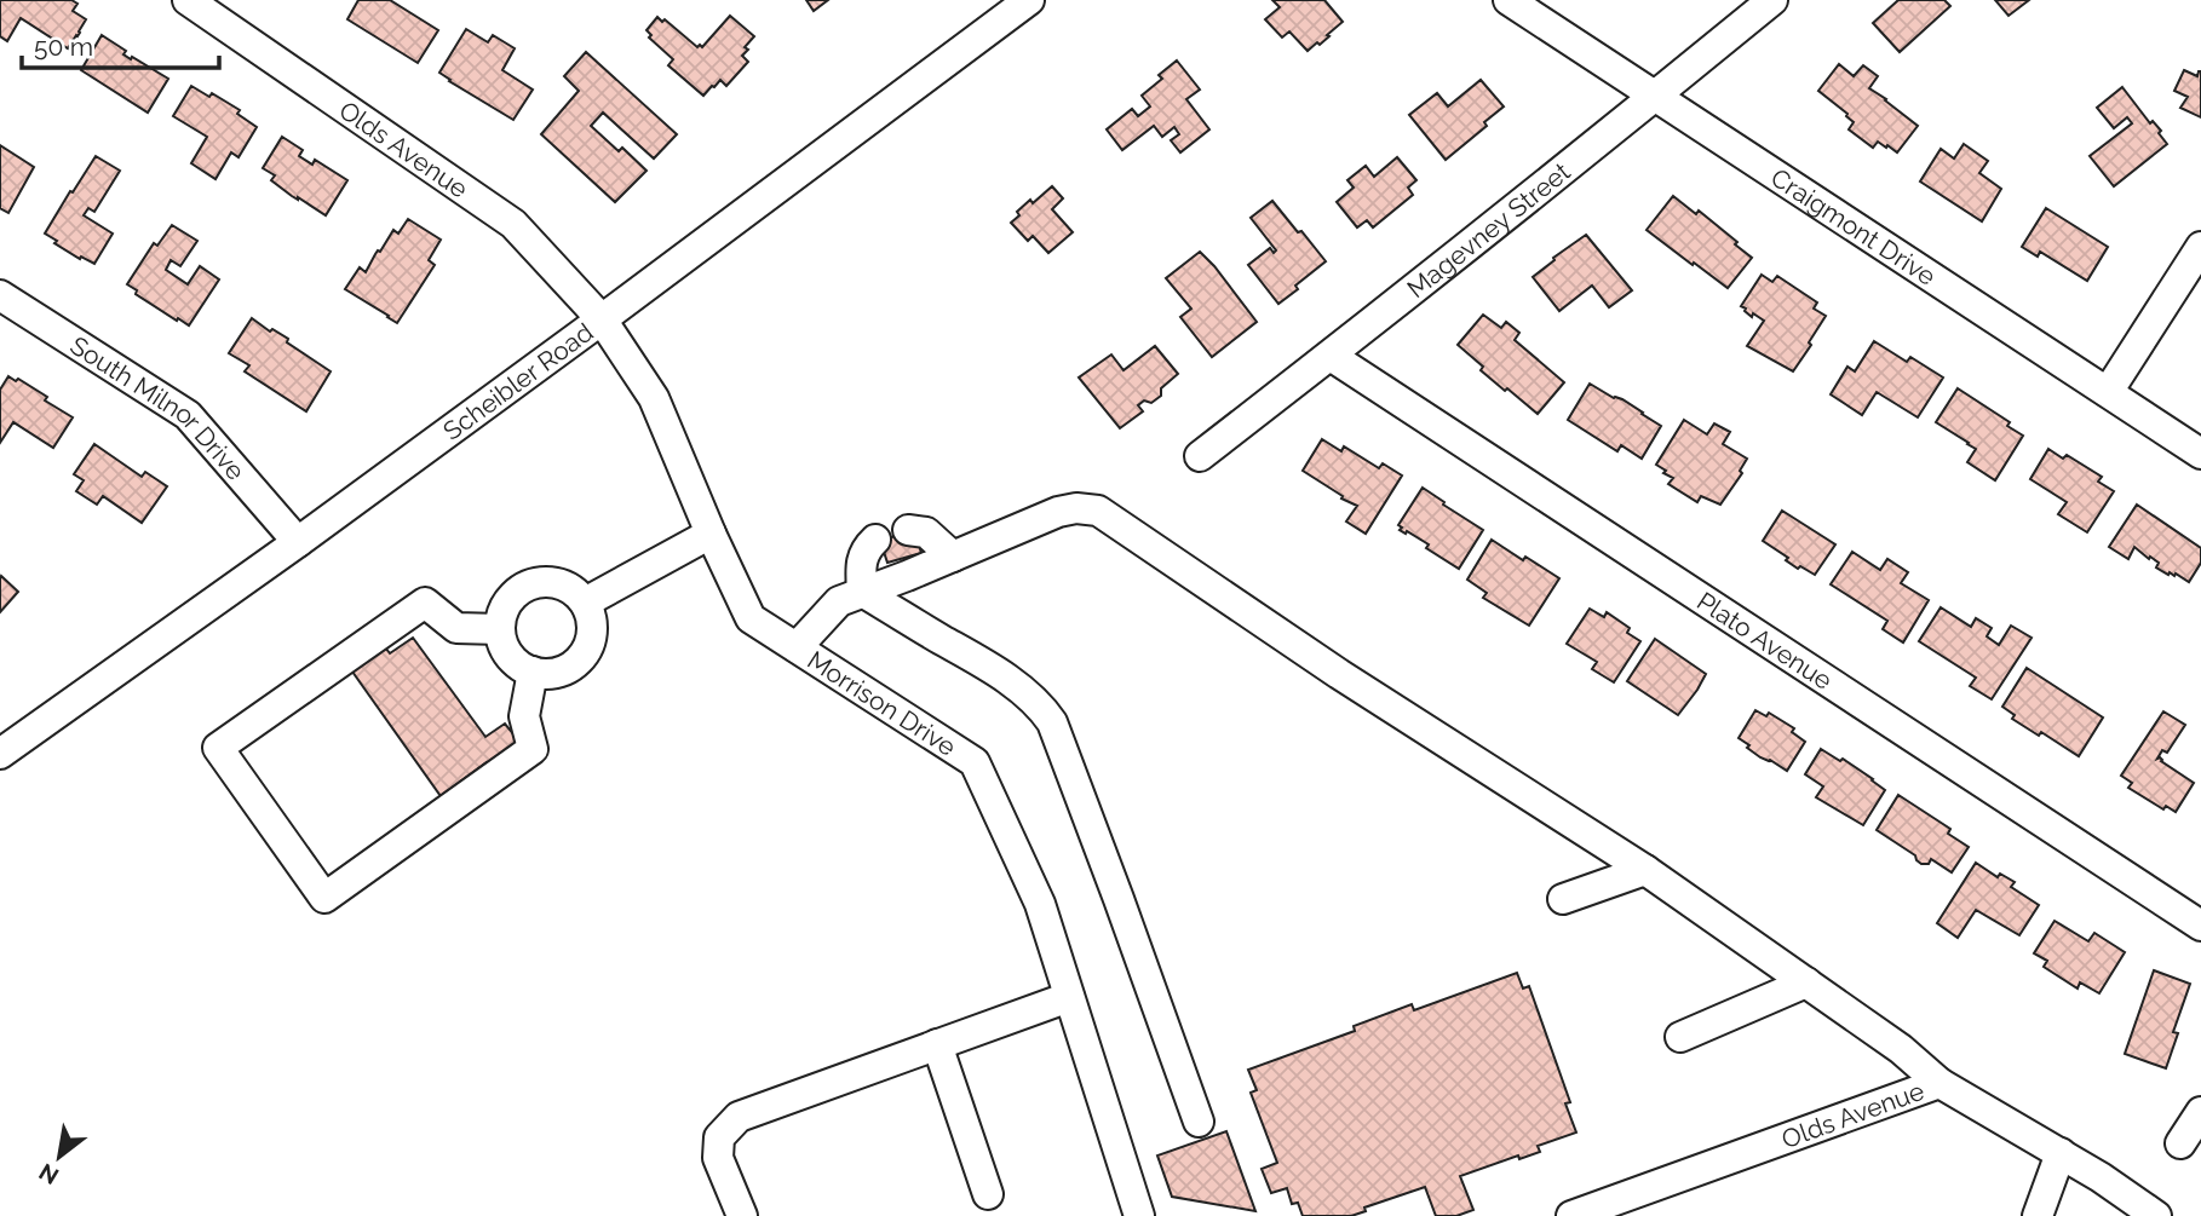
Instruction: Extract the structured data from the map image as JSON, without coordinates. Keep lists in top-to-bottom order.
{
  "streets": {
    "street": [
      "Olds Avenue",
      "Craigmont Drive",
      "Magevney Street",
      "Scheibler Road",
      "South Milnor Drive",
      "Plato Avenue",
      "Morrison Drive"
    ]
  },
  "crossings": [
    ["Olds Avenue", "Scheibler Road"],
    ["Olds Avenue", "Morrison Drive"],
    ["Craigmont Drive", "Magevney Street"],
    ["Magevney Street", "Plato Avenue"],
    ["Scheibler Road", "South Milnor Drive"],
    ["Scheibler Road", "Morrison Drive"]
  ],
  "scale_bar": "50 m",
  "north": "bottom left"
}
